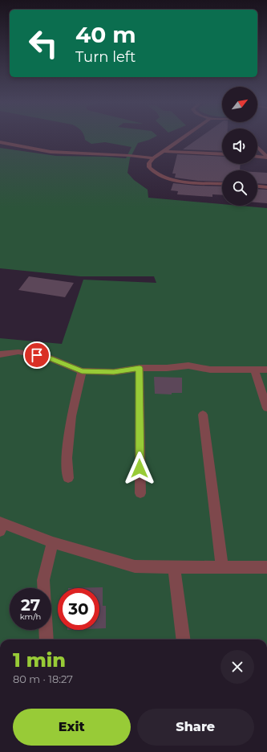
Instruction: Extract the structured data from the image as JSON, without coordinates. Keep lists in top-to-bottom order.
{
  "north": "top right",
  "page": {
    "turn": ["40 m", "Turn left"],
    "speed": "27 km/h",
    "limit": "30",
    "heading": ["1 min", "80 m · 18:27"],
    "buttons": ["Exit", "Share"]
  }
}
